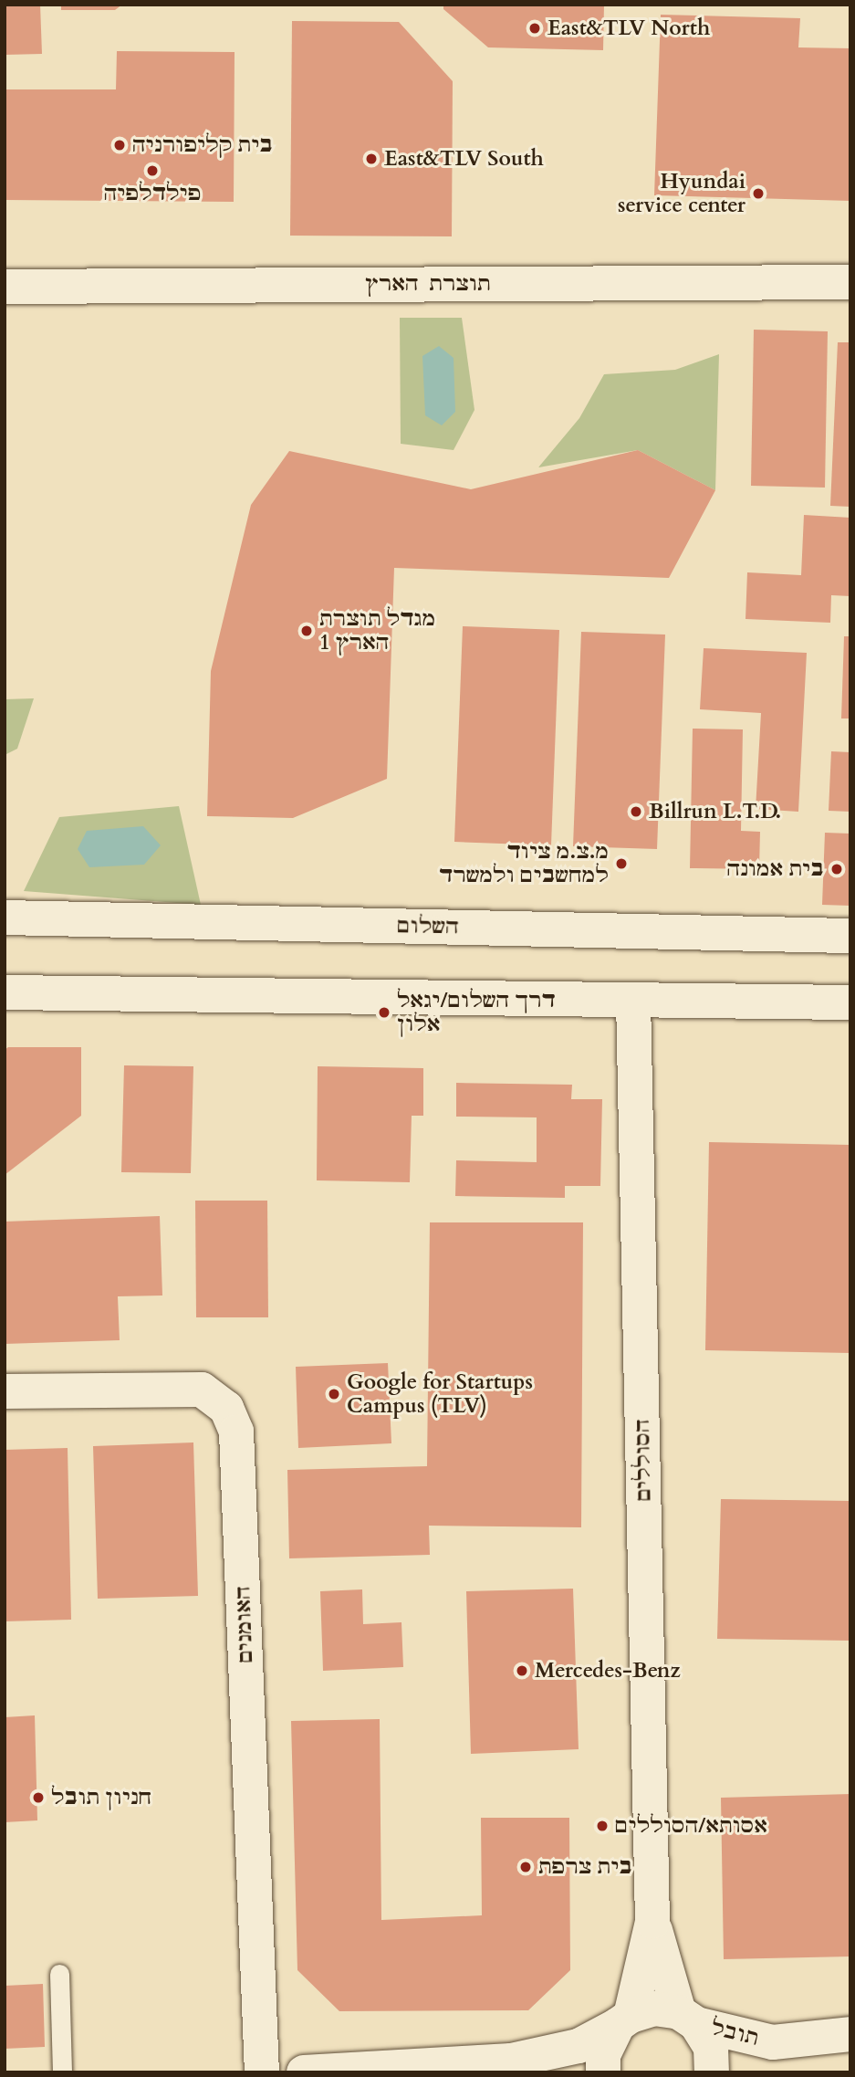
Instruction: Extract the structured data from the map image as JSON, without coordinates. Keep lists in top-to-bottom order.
{
  "streets": {
    "street": [
      "תוצרת הארץ",
      "השלום",
      "הסוללים",
      "האומנים",
      "תובל"
    ]
  },
  "crossings": [
    ["הסוללים", "תובל"]
  ],
  "places": [
    "East&TLV North",
    "בית קליפורניה",
    "East&TLV South",
    "פילדלפיה",
    "Hyundai service center",
    "מגדל תוצרת הארץ 1",
    "Billrun L.T.D.",
    "מ.צ.מ ציוד למחשבים ולמשרד",
    "בית אמונה",
    "דרך השלום/יגאל אלון",
    "Google for Startups Campus (TLV)",
    "Mercedes-Benz",
    "חניון תובל",
    "אסותא/הסוללים",
    "בית צרפת"
  ]
}
